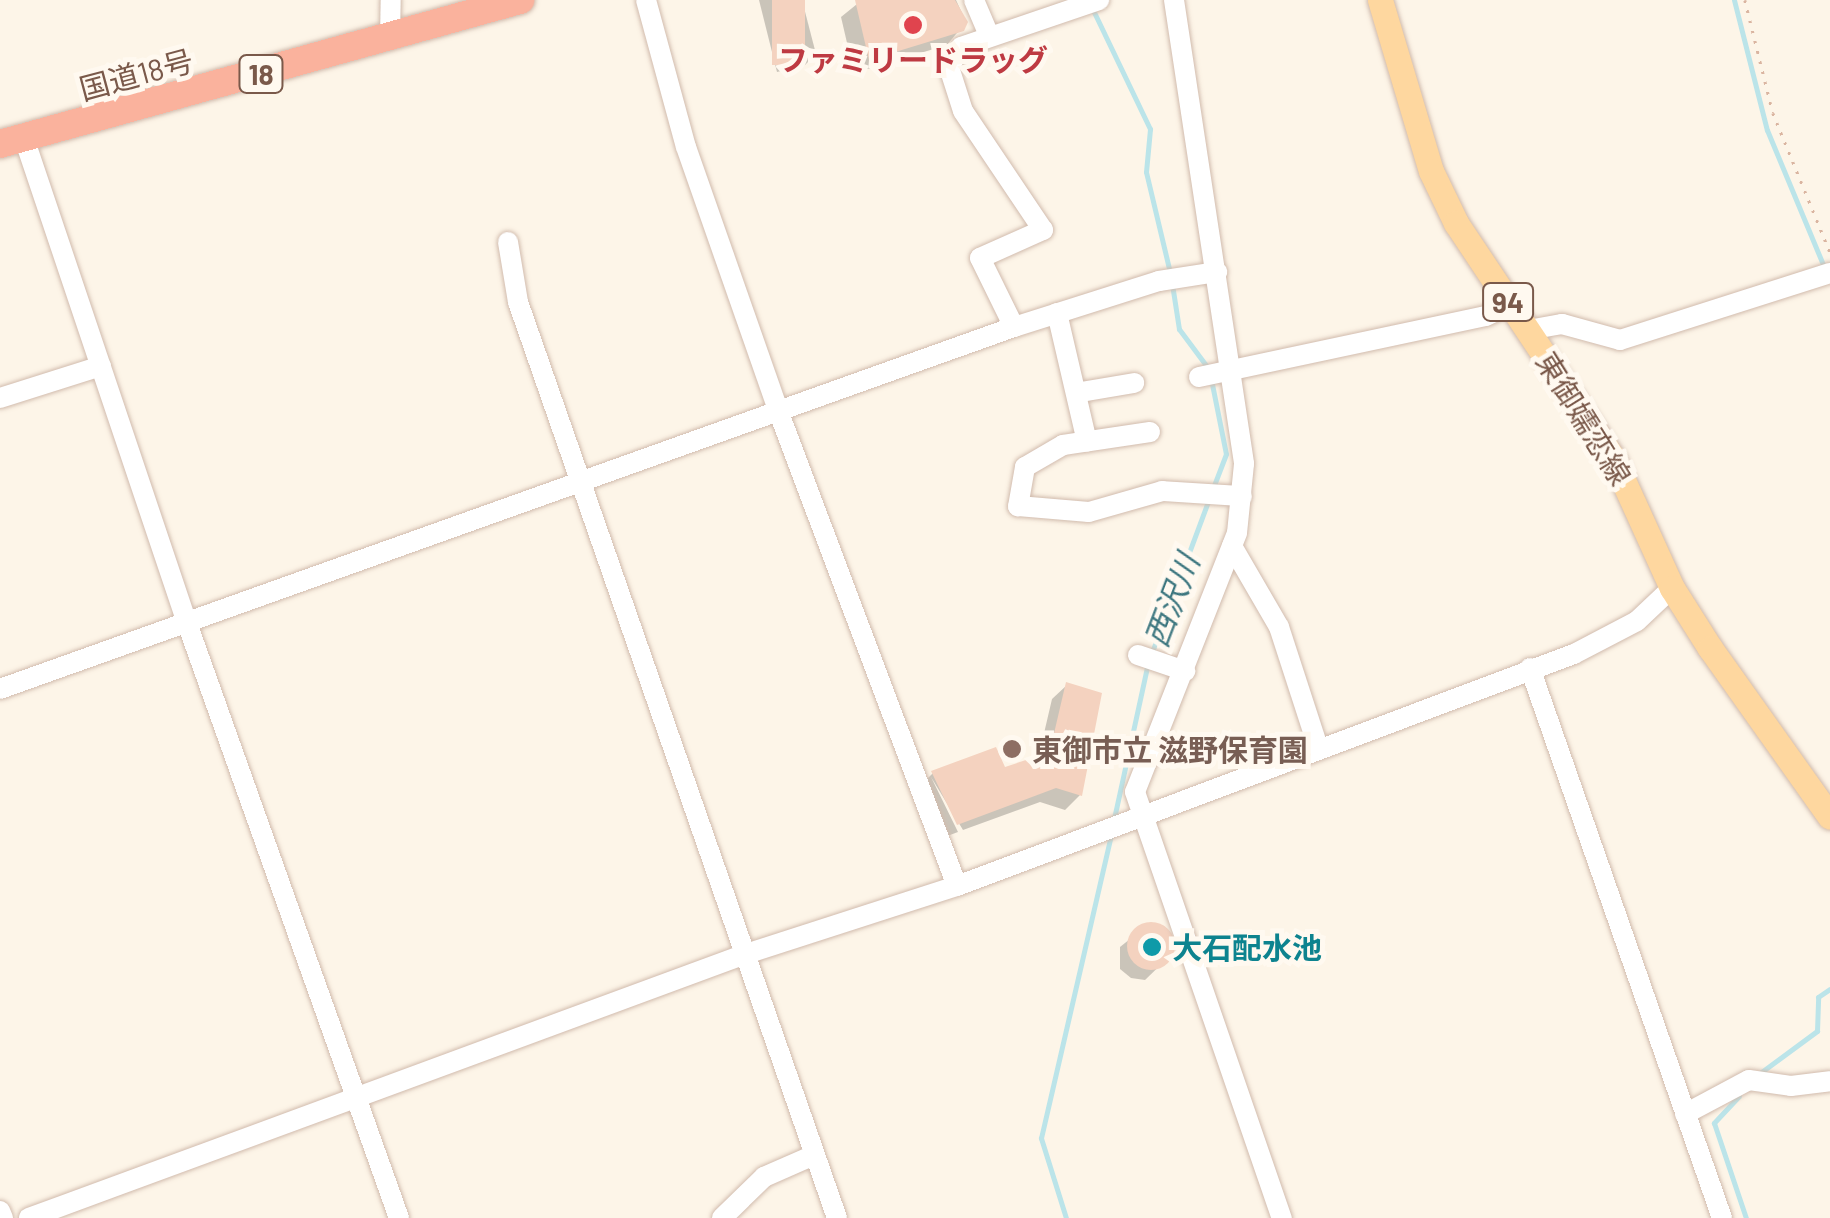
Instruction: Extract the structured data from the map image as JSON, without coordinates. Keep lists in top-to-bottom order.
{
  "streets": {
    "highway": ["国道18号", "18"],
    "main road": ["94", "東御嬬恋線"]
  },
  "water": ["西沢川"],
  "places": ["ファミリードラッグ", "東御市立 滋野保育園", "大石配水池"]
}
